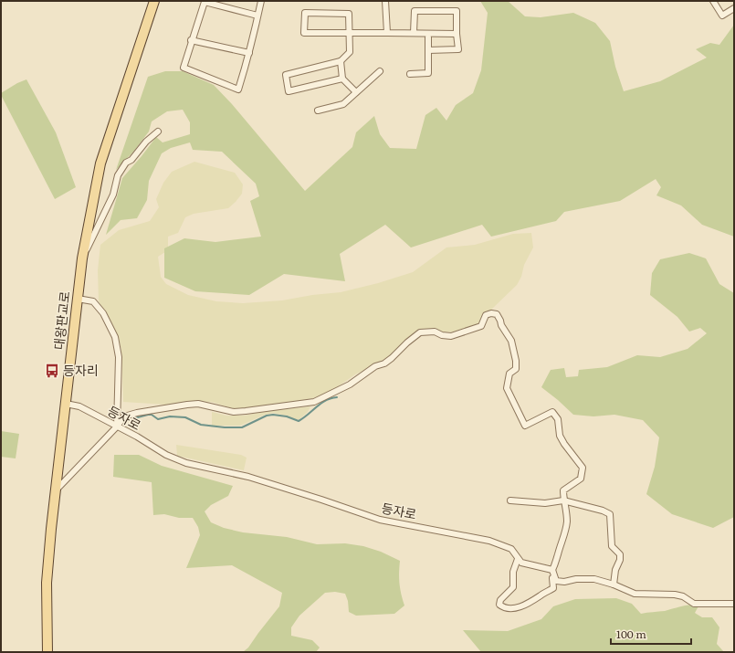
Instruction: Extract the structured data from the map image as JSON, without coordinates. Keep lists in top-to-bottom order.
{
  "streets": {
    "main road": ["대왕판교로"],
    "street": ["등자로"]
  },
  "crossings": [
    ["대왕판교로", "등자로"]
  ],
  "places": {
    "bus stop": ["등자리"]
  },
  "scale_bar": "100 m"
}
